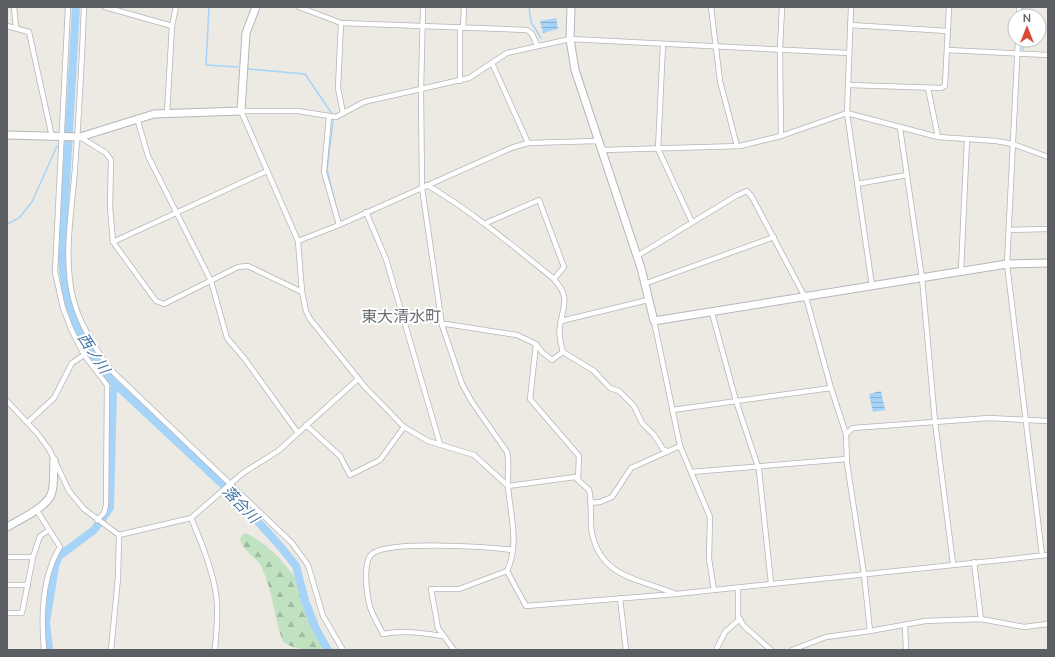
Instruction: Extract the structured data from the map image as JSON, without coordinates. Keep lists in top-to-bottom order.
{
  "districts": ["東大清水町"],
  "water": ["西ノ川", "落合川"],
  "north": "top"
}
